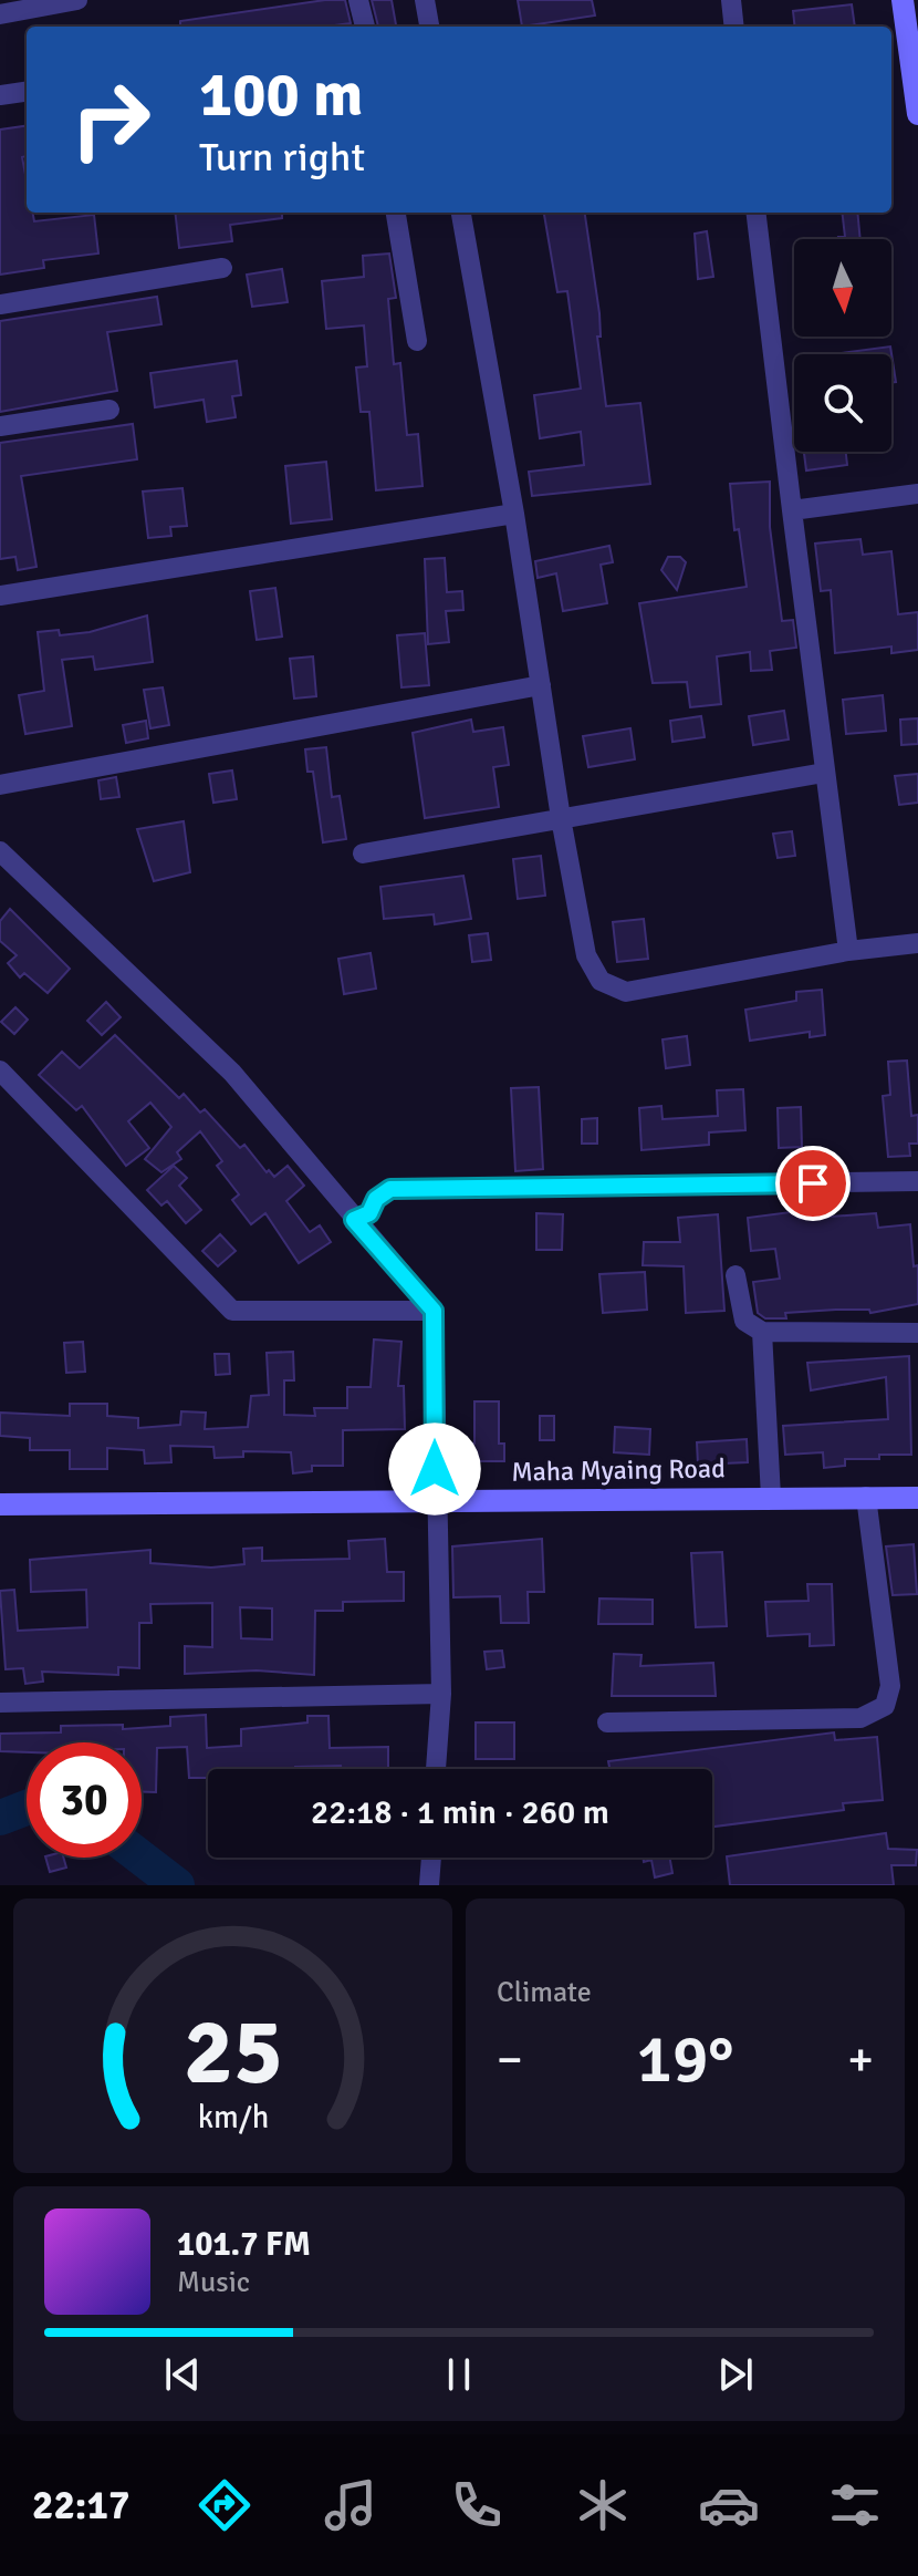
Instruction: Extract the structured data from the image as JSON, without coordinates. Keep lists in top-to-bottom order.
{
  "streets": {
    "street": ["Maha Myaing Road"]
  },
  "north": "bottom",
  "page": {
    "turn": ["100 m", "Turn right"],
    "limit": "30",
    "trip": "22:18 · 1 min · 260 m",
    "tile": "Climate",
    "heat": ["−", "19°", "+"],
    "song": ["101.7 FM", "Music"],
    "tabs": "22:17",
    "gauge": ["25", "km/h"]
  }
}
